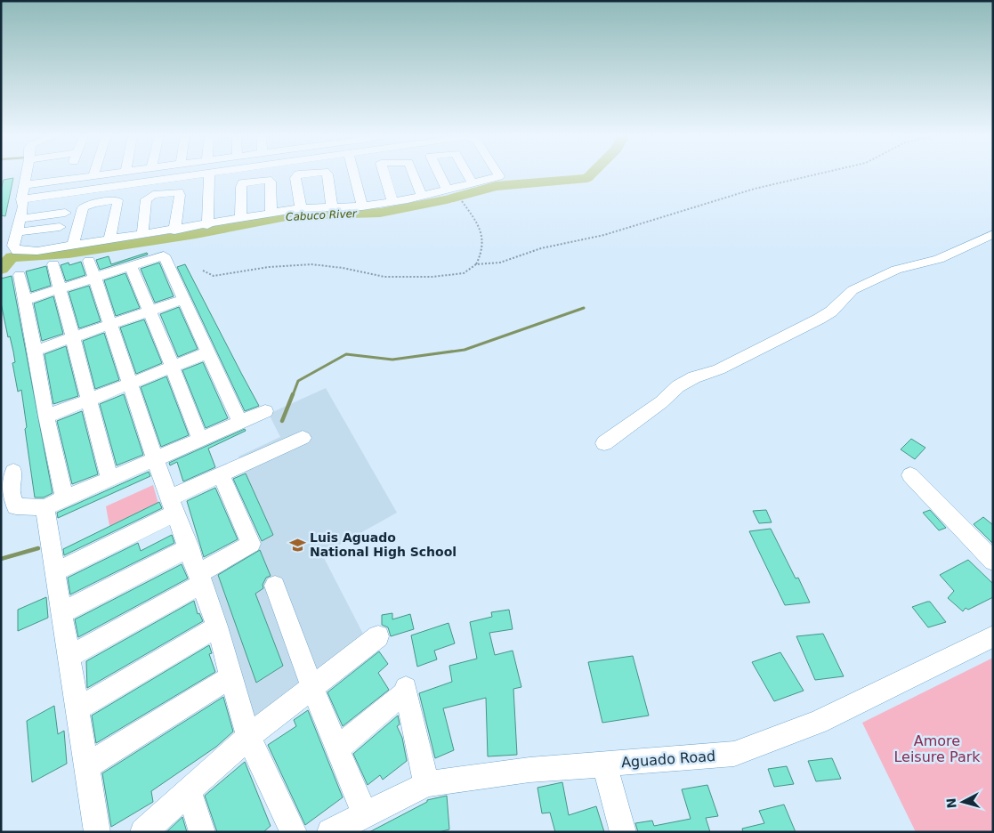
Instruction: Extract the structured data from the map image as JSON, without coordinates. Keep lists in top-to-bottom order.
{
  "streets": {
    "street": ["Aguado Road"]
  },
  "water": ["Cabuco River"],
  "parks": ["Amore Leisure Park"],
  "places": {
    "school or university": ["Luis Aguado National High School"]
  },
  "north": "left"
}
